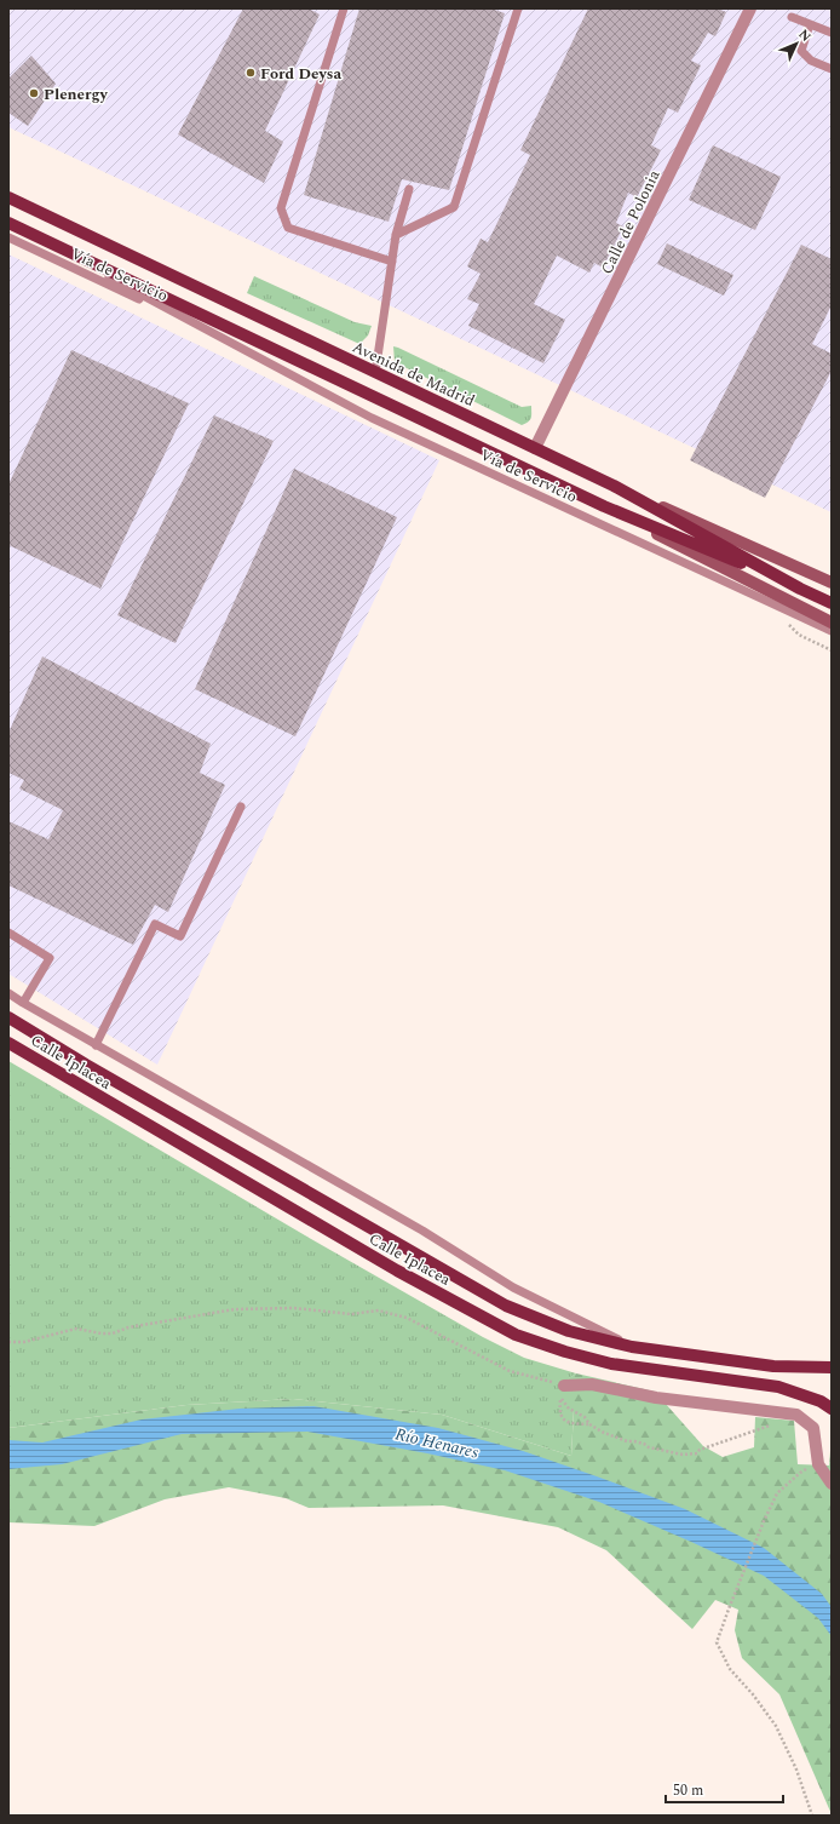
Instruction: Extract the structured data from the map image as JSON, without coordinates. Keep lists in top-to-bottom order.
{
  "streets": {
    "main road": ["Avenida de Madrid", "Calle Iplacea"],
    "street": ["Calle de Polonia"],
    "lane": ["Vía de Servicio"]
  },
  "crossings": [
    ["Calle de Polonia", "Avenida de Madrid"],
    ["Vía de Servicio", "Avenida de Madrid"]
  ],
  "water": ["Río Henares"],
  "places": ["Ford Deysa", "Plenergy"],
  "scale_bar": "50 m",
  "north": "top right"
}
